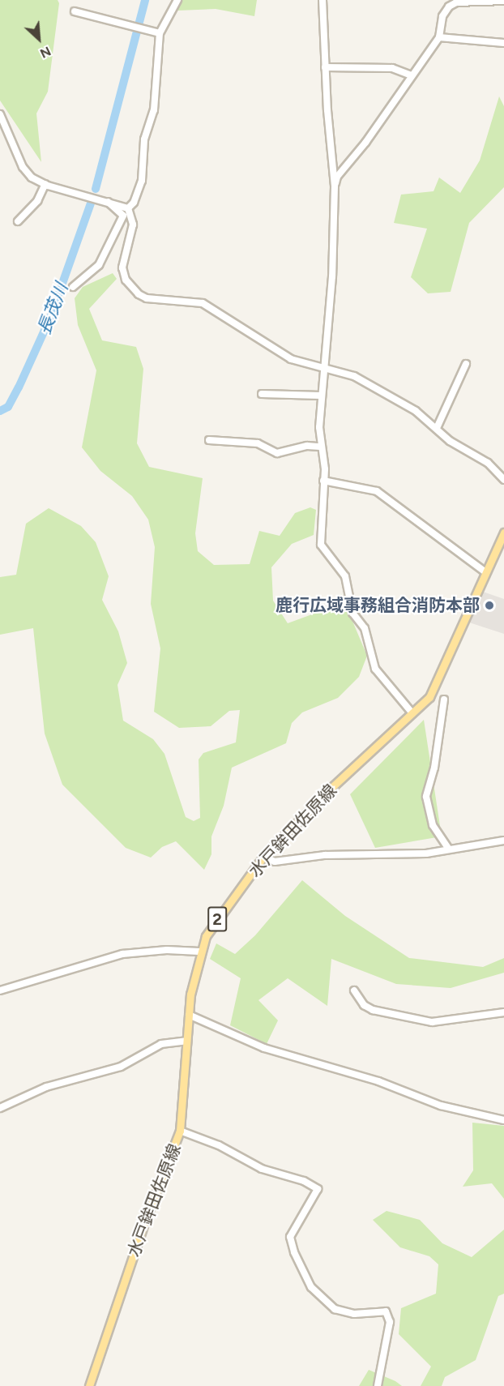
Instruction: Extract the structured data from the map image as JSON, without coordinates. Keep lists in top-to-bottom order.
{
  "streets": {
    "main road": ["水戸鉾田佐原線", "2"]
  },
  "water": ["長茂川"],
  "places": ["鹿行広域事務組合消防本部"],
  "north": "bottom right"
}
